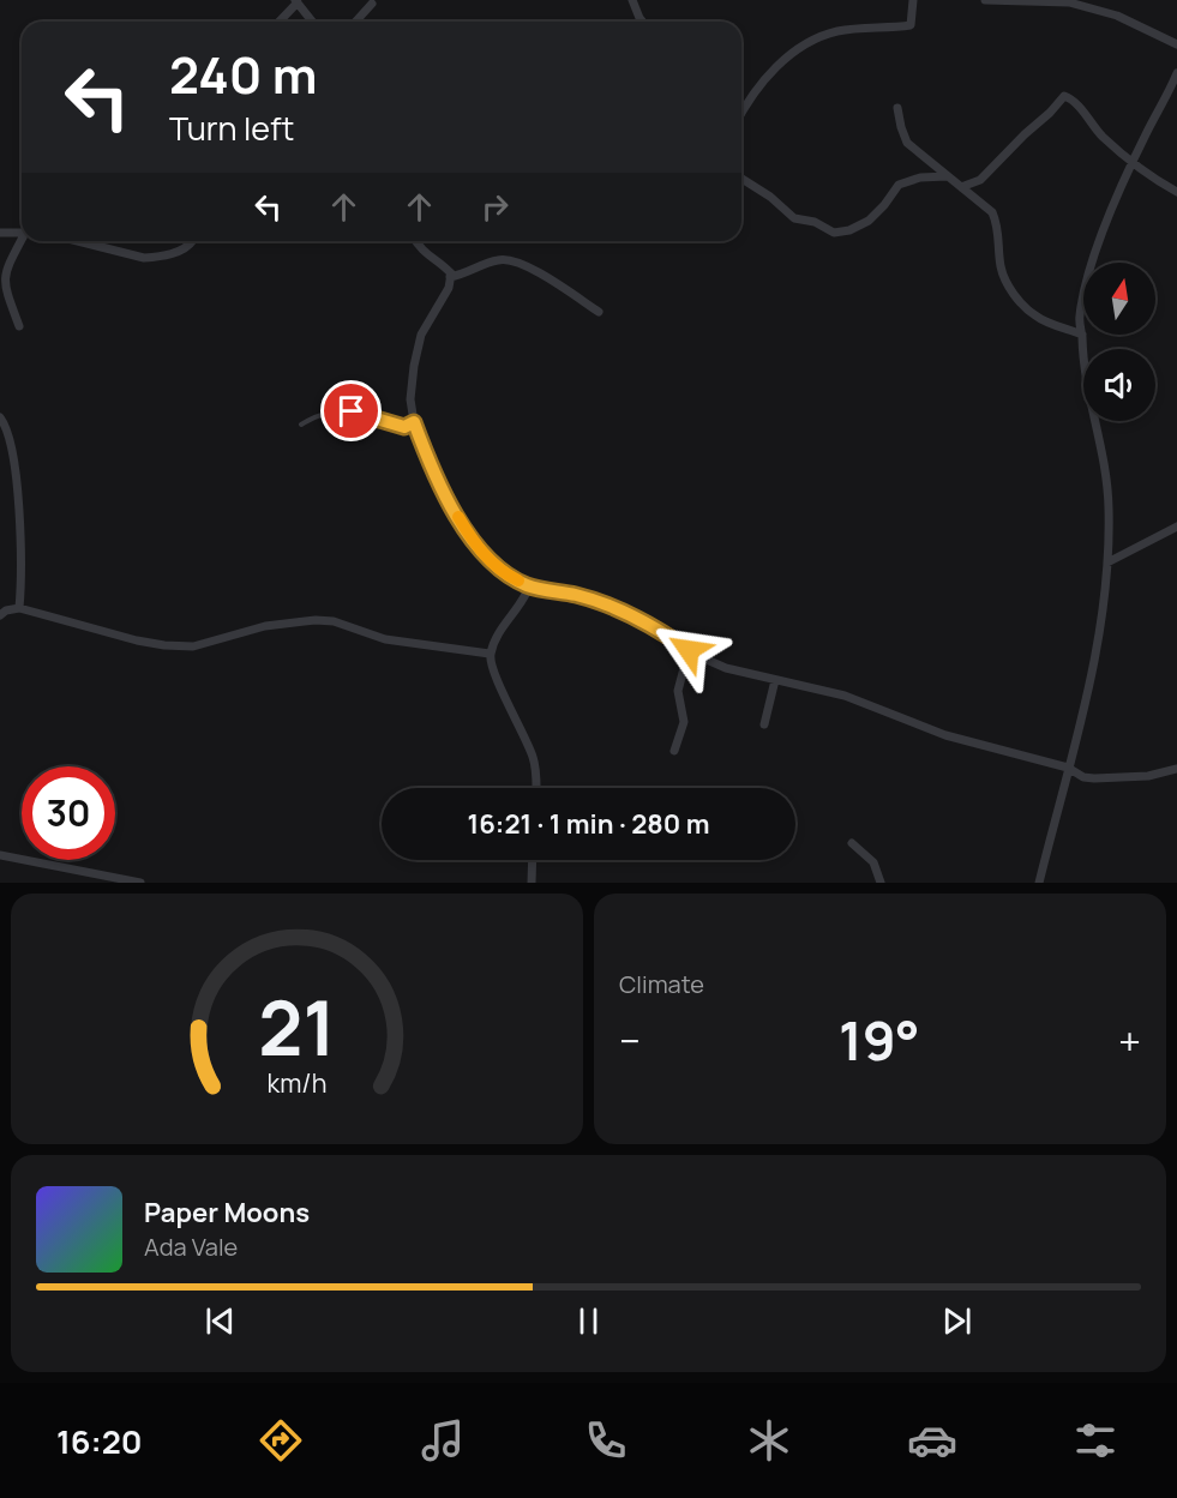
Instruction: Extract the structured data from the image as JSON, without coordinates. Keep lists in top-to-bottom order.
{
  "north": "top",
  "page": {
    "turn": ["240 m", "Turn left"],
    "limit": "30",
    "trip": "16:21 · 1 min · 280 m",
    "tile": "Climate",
    "heat": ["−", "19°", "+"],
    "song": ["Paper Moons", "Ada Vale"],
    "tabs": "16:20",
    "gauge": ["21", "km/h"]
  }
}
